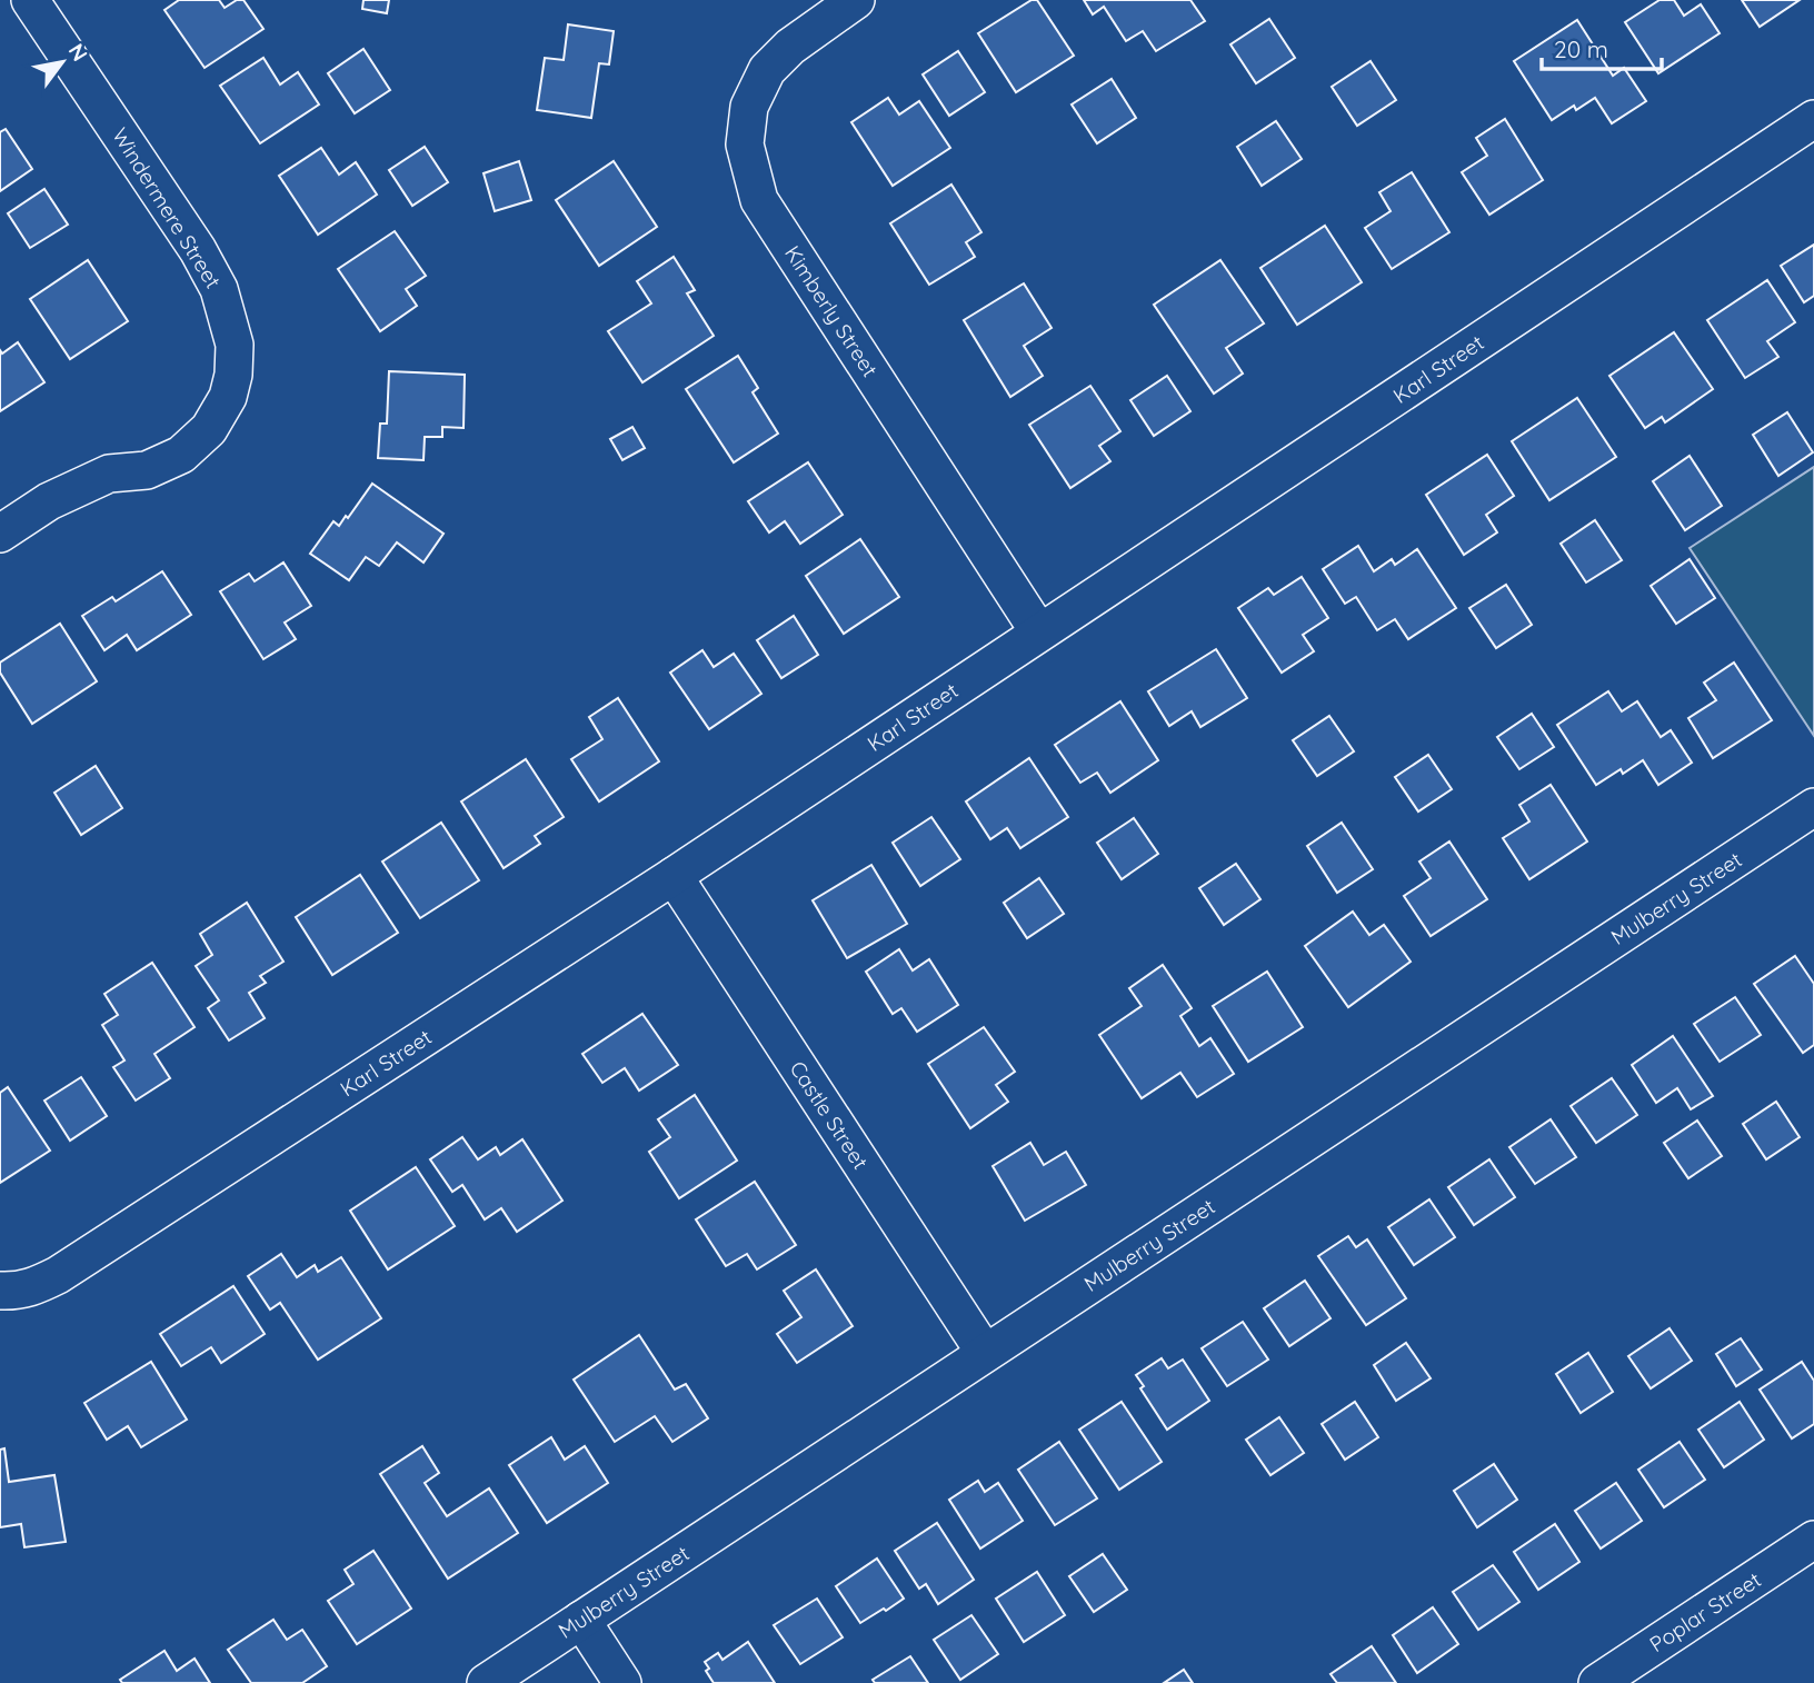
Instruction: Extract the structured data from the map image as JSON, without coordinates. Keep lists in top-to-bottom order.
{
  "streets": {
    "street": [
      "Windermere Street",
      "Kimberly Street",
      "Karl Street",
      "Mulberry Street",
      "Castle Street",
      "Poplar Street"
    ]
  },
  "crossings": [
    ["Kimberly Street", "Karl Street"],
    ["Karl Street", "Castle Street"],
    ["Mulberry Street", "Castle Street"]
  ],
  "scale_bar": "20 m",
  "north": "top right"
}
